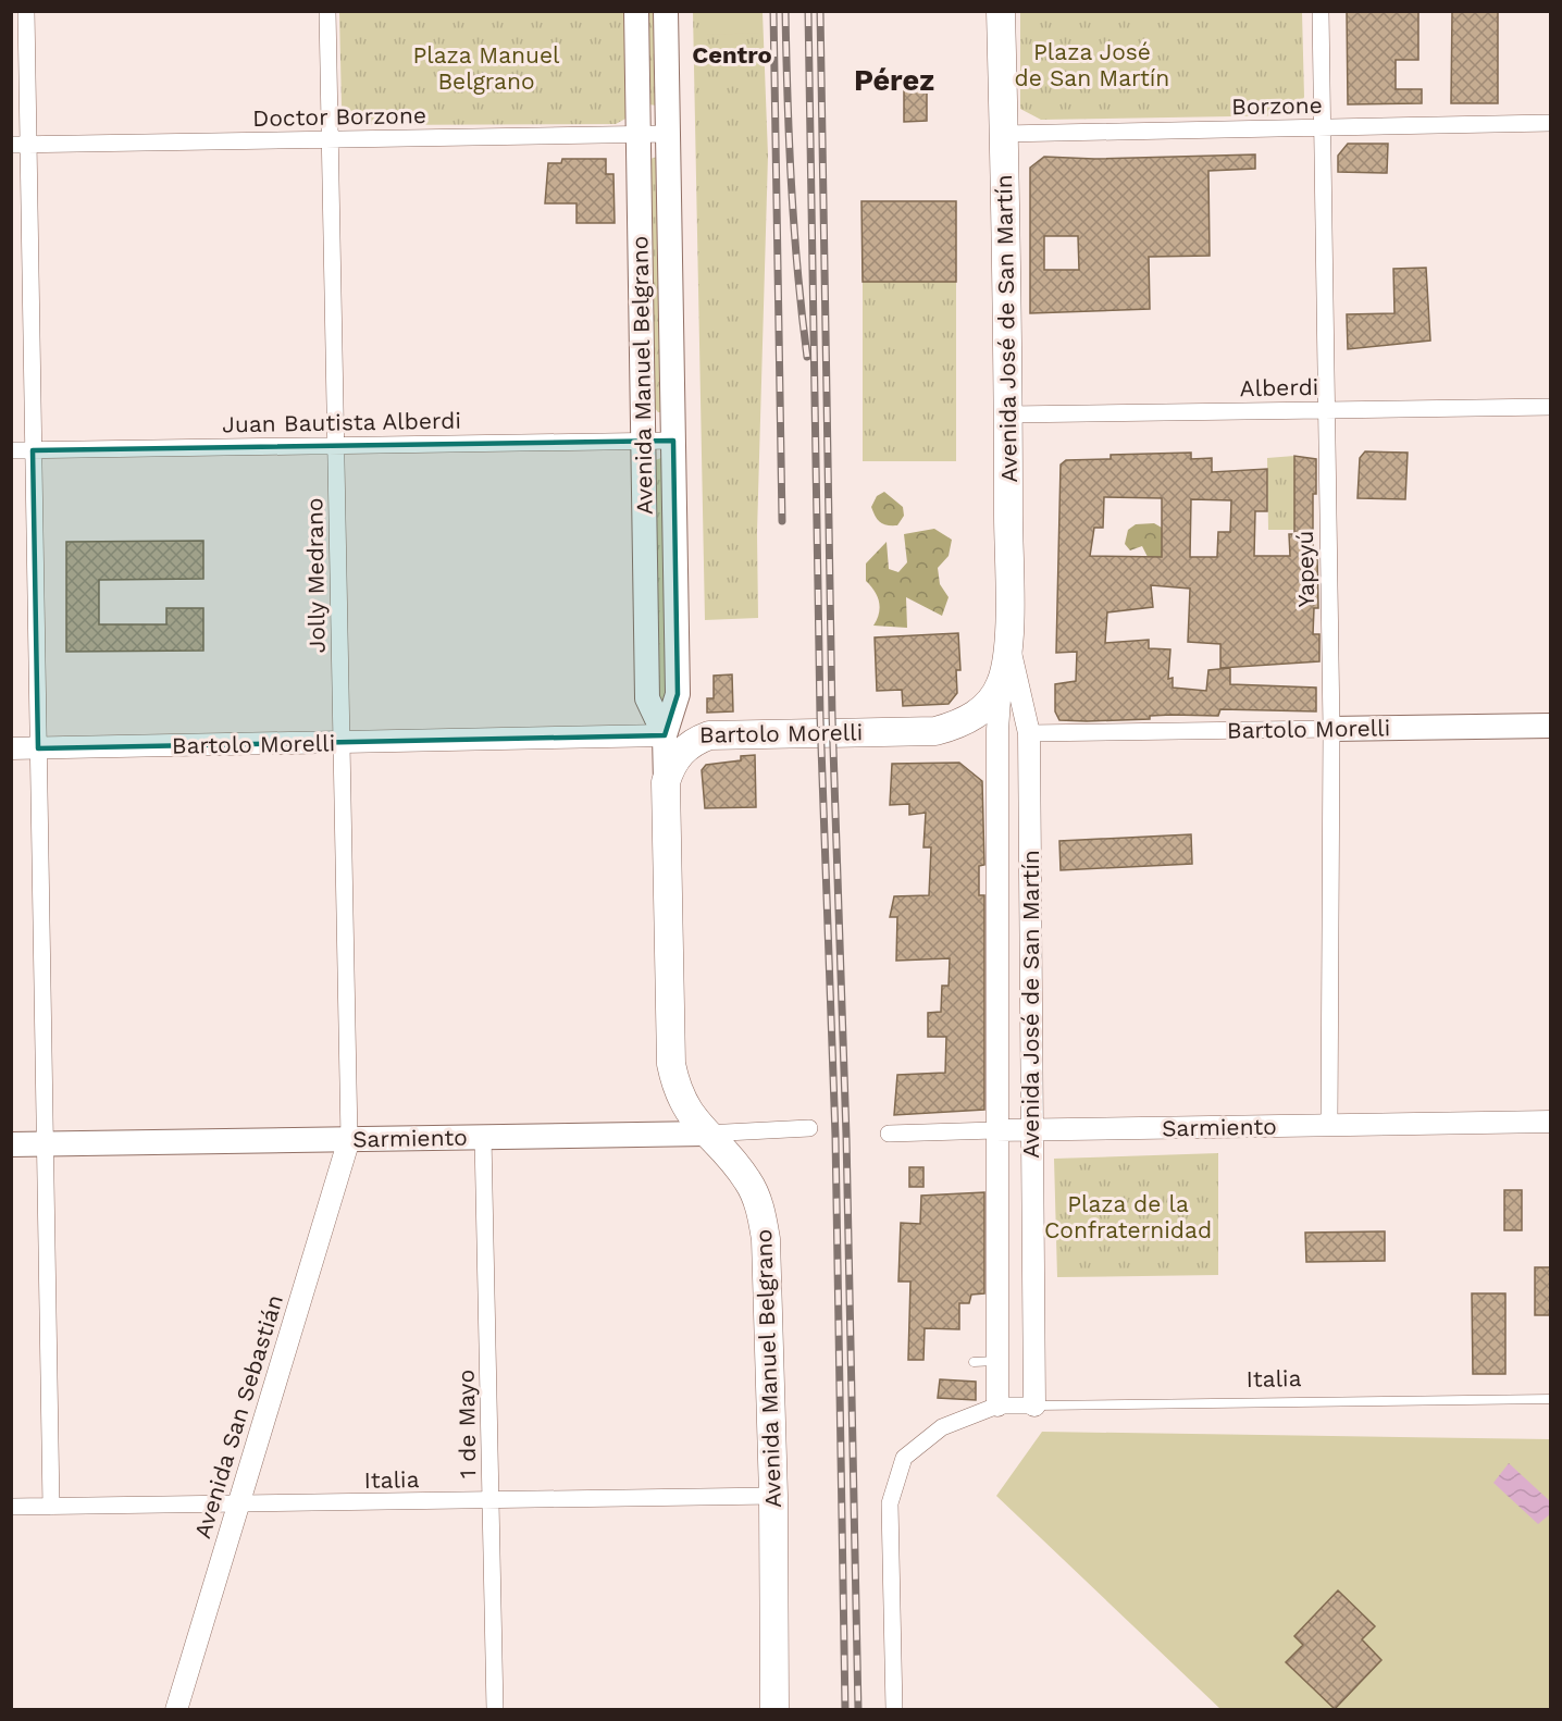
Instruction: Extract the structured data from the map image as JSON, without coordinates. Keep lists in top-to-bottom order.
{
  "streets": {
    "main road": [
      "Avenida José de San Martín",
      "Avenida Manuel Belgrano",
      "Bartolo Morelli",
      "Sarmiento"
    ],
    "street": [
      "Borzone",
      "Doctor Borzone",
      "Alberdi",
      "Juan Bautista Alberdi",
      "Yapeyú",
      "Jolly Medrano",
      "Italia",
      "Avenida San Sebastián",
      "1 de Mayo"
    ]
  },
  "crossings": [
    ["Borzone", "Avenida José de San Martín"],
    ["Borzone", "Yapeyú"],
    ["Doctor Borzone", "Avenida Manuel Belgrano"],
    ["Doctor Borzone", "Jolly Medrano"],
    ["Avenida José de San Martín", "Alberdi"],
    ["Avenida José de San Martín", "Bartolo Morelli"],
    ["Avenida José de San Martín", "Sarmiento"],
    ["Avenida José de San Martín", "Italia"],
    ["Avenida Manuel Belgrano", "Juan Bautista Alberdi"],
    ["Avenida Manuel Belgrano", "Bartolo Morelli"],
    ["Avenida Manuel Belgrano", "Sarmiento"],
    ["Avenida Manuel Belgrano", "Italia"],
    ["Alberdi", "Yapeyú"],
    ["Juan Bautista Alberdi", "Jolly Medrano"],
    ["Yapeyú", "Bartolo Morelli"],
    ["Yapeyú", "Sarmiento"],
    ["Jolly Medrano", "Bartolo Morelli"],
    ["Jolly Medrano", "Sarmiento"],
    ["Jolly Medrano", "Avenida San Sebastián"],
    ["Sarmiento", "Avenida San Sebastián"],
    ["Sarmiento", "1 de Mayo"],
    ["Italia", "Avenida San Sebastián"],
    ["Italia", "1 de Mayo"]
  ],
  "districts": ["Centro", "Pérez"],
  "parks": ["Plaza José de San Martín", "Plaza Manuel Belgrano", "Plaza de la Confraternidad"]
}
